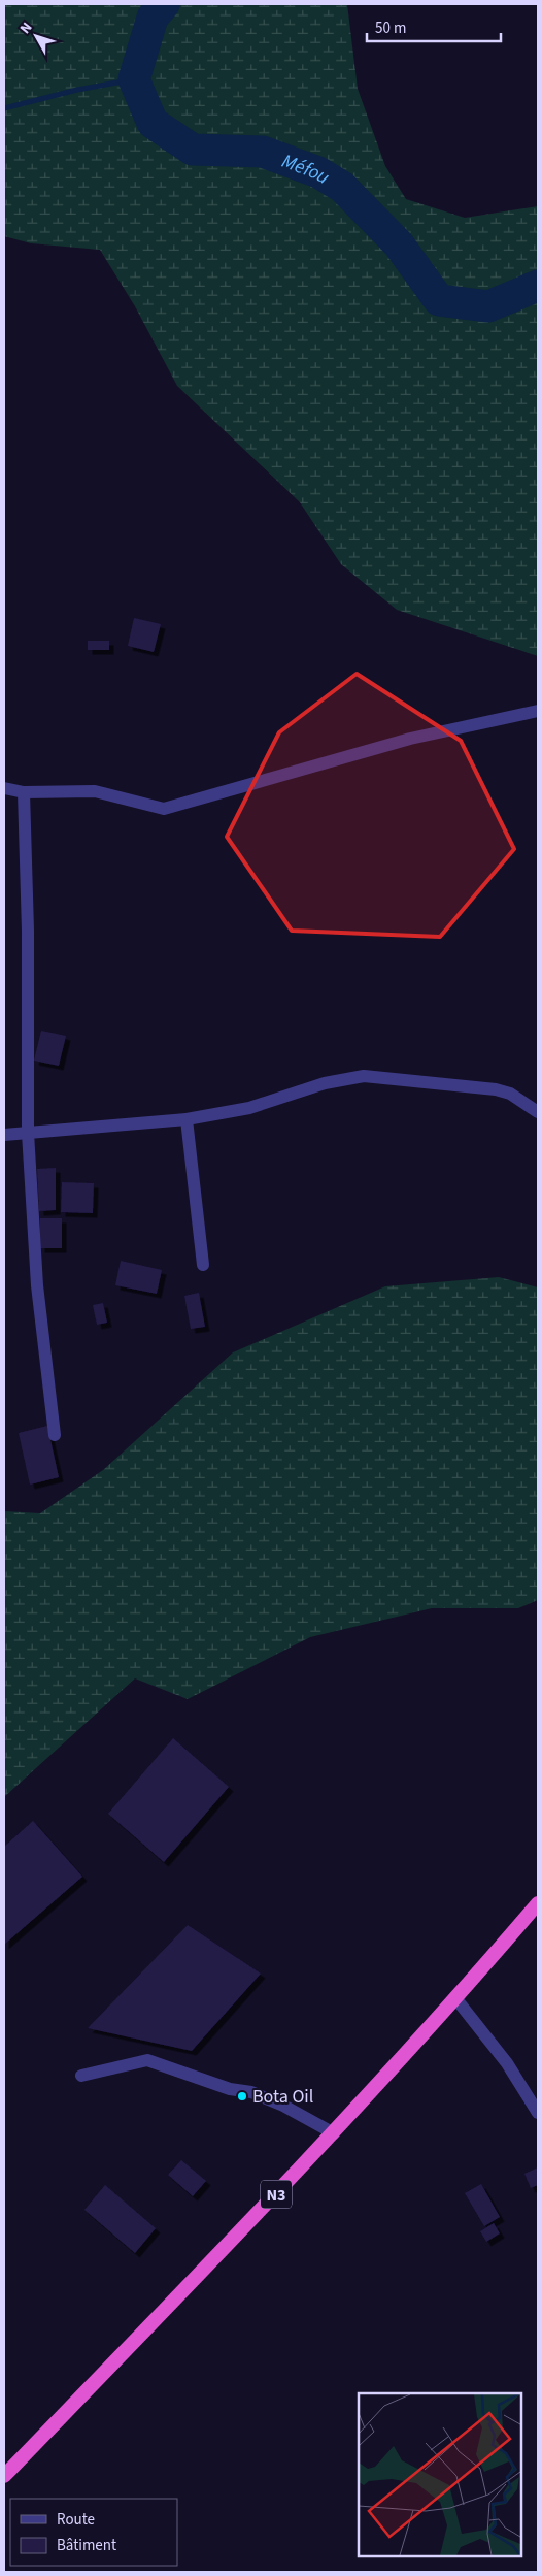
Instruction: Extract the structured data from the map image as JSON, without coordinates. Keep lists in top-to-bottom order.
{
  "streets": {
    "highway": ["N3"]
  },
  "water": ["Méfou"],
  "places": ["Bota Oil"],
  "legend": ["Route", "Bâtiment"],
  "scale_bar": "50 m",
  "north": "top left"
}
